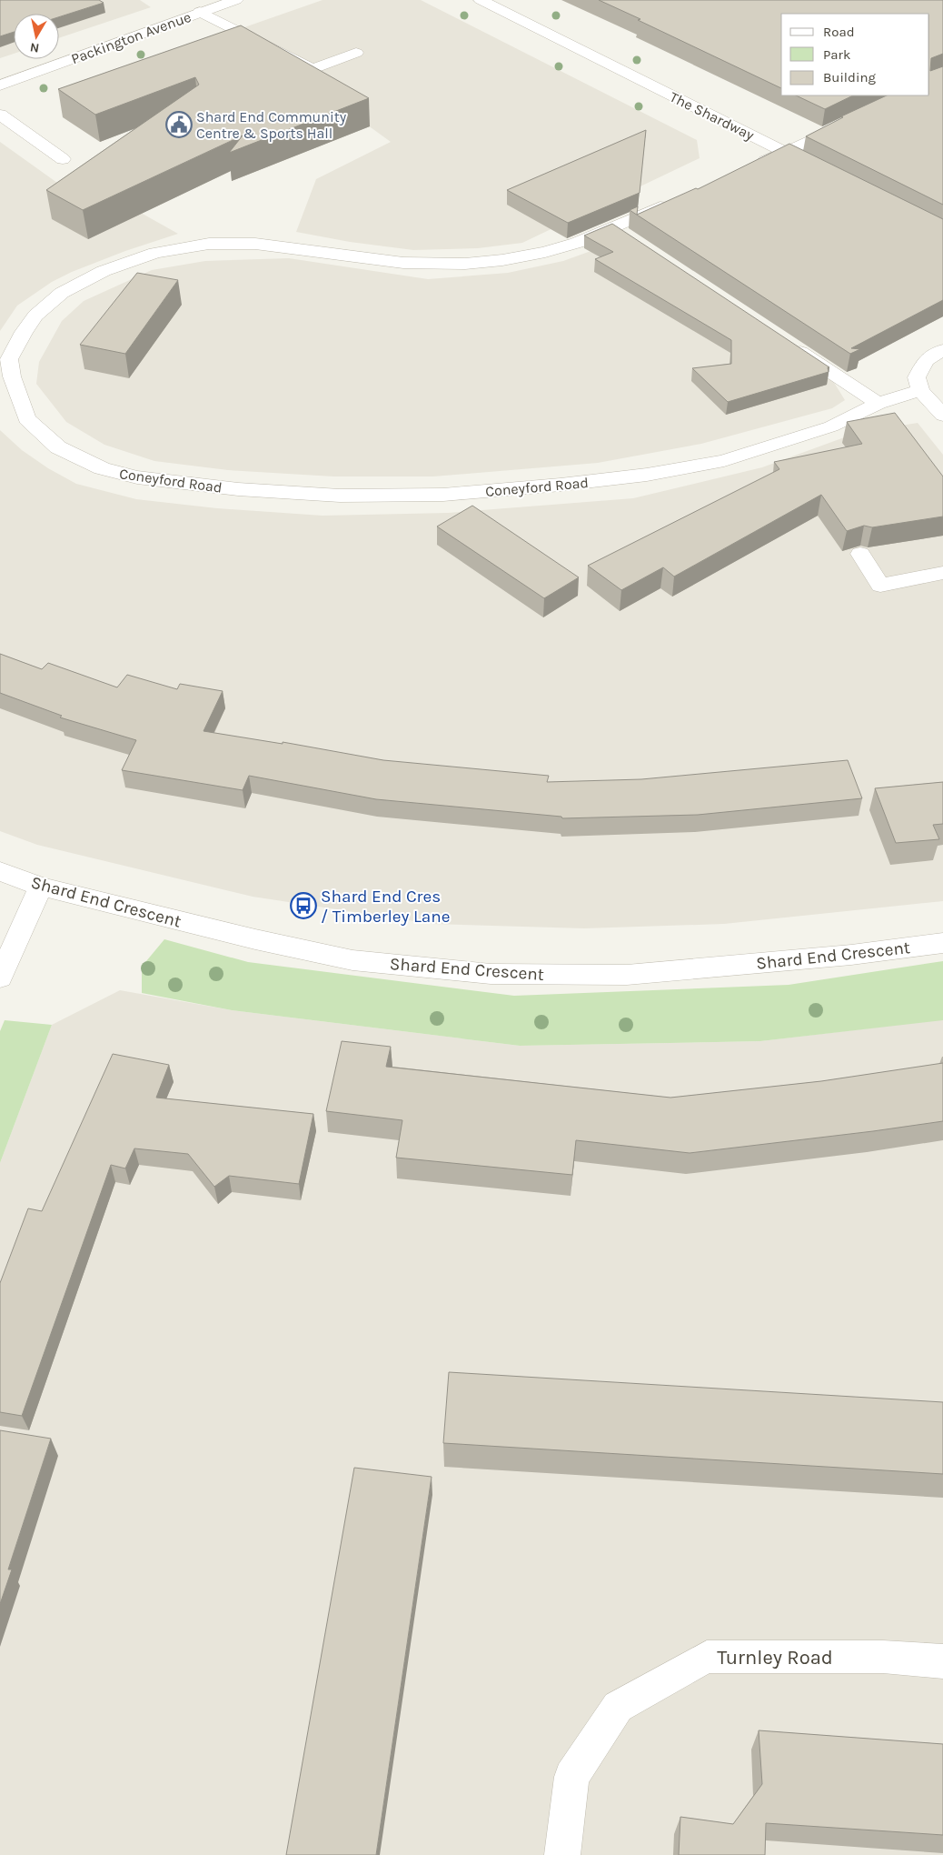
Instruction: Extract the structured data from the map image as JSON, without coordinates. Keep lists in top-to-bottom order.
{
  "streets": {
    "street": [
      "Packington Avenue",
      "The Shardway",
      "Coneyford Road",
      "Shard End Crescent",
      "Turnley Road"
    ]
  },
  "places": {
    "public building": ["Shard End Community Centre & Sports Hall"],
    "bus stop": ["Shard End Cres / Timberley Lane"]
  },
  "legend": ["Road", "Park", "Building"],
  "north": "bottom"
}
